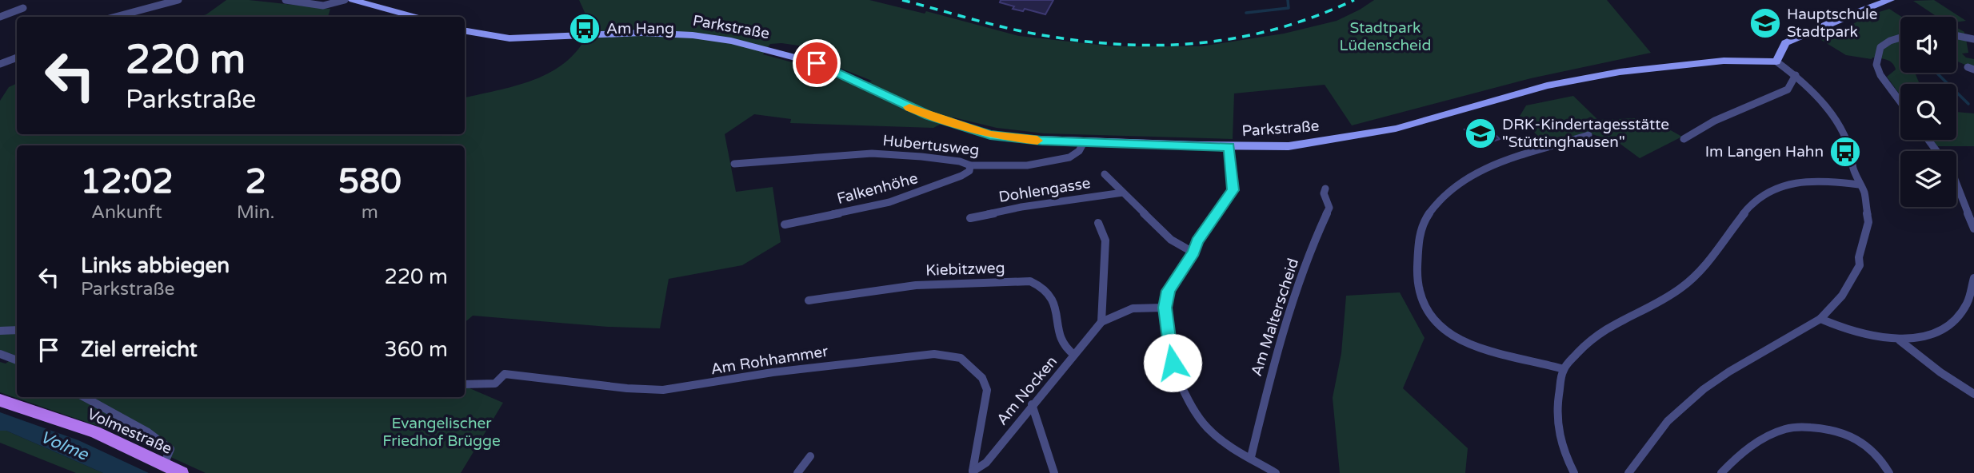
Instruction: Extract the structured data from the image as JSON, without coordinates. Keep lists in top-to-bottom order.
{
  "streets": {
    "main road": ["Volmestraße"],
    "street": [
      "Parkstraße",
      "Hubertusweg",
      "Falkenhöhe",
      "Dohlengasse",
      "Kiebitzweg",
      "Am Malterscheid",
      "Am Rohhammer",
      "Am Nocken"
    ]
  },
  "crossings": [
    ["Parkstraße", "Hubertusweg"],
    ["Hubertusweg", "Falkenhöhe"],
    ["Kiebitzweg", "Am Nocken"],
    ["Am Rohhammer", "Am Nocken"]
  ],
  "water": ["Volme"],
  "parks": ["Stadtpark Lüdenscheid", "Evangelischer Friedhof Brügge"],
  "places": {
    "school or university": ["Hauptschule Stadtpark", "DRK-Kindertagesstätte \"Stüttinghausen\""],
    "bus stop": ["Am Hang", "Im Langen Hahn"]
  },
  "page": {
    "turn": ["220 m", "Parkstraße"],
    "eta": [
      "12:02",
      "Ankunft",
      "2",
      "Min.",
      "580",
      "m"
    ],
    "list": [
      {
        "name": "Links abbiegen",
        "note": "Parkstraße",
        "value": "220 m"
      },
      {
        "name": "Ziel erreicht",
        "value": "360 m"
      }
    ]
  }
}
